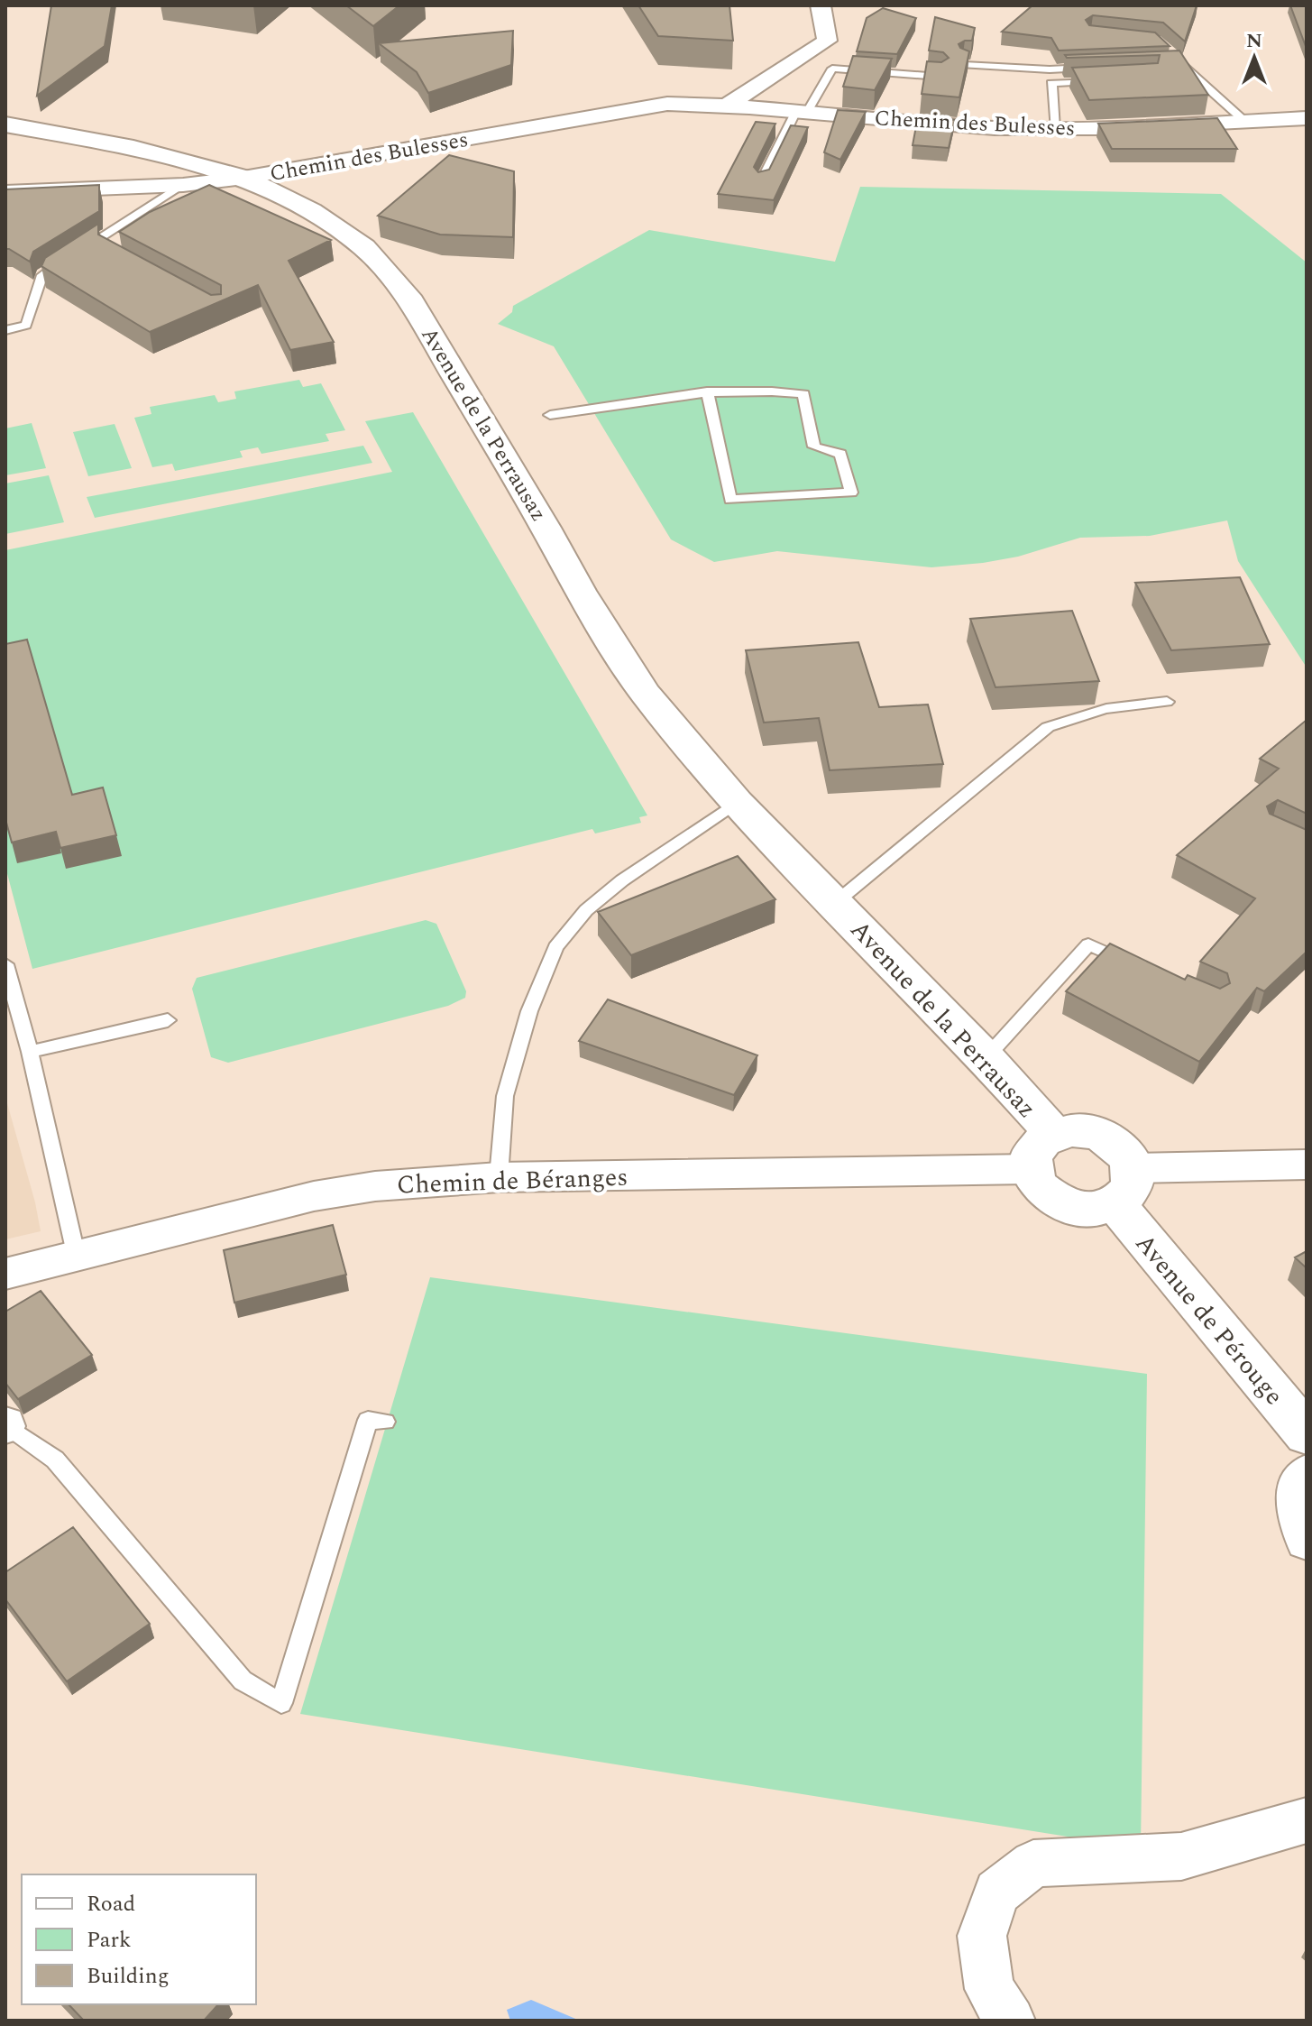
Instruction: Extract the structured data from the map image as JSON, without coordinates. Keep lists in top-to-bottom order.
{
  "streets": {
    "street": [
      "Chemin des Bulesses",
      "Avenue de la Perrausaz",
      "Chemin de Béranges",
      "Avenue de Pérouge"
    ]
  },
  "crossings": [
    ["Chemin des Bulesses", "Avenue de la Perrausaz"],
    ["Avenue de la Perrausaz", "Chemin de Béranges"],
    ["Avenue de la Perrausaz", "Avenue de Pérouge"],
    ["Chemin de Béranges", "Avenue de Pérouge"]
  ],
  "legend": ["Road", "Park", "Building"],
  "north": "top"
}
